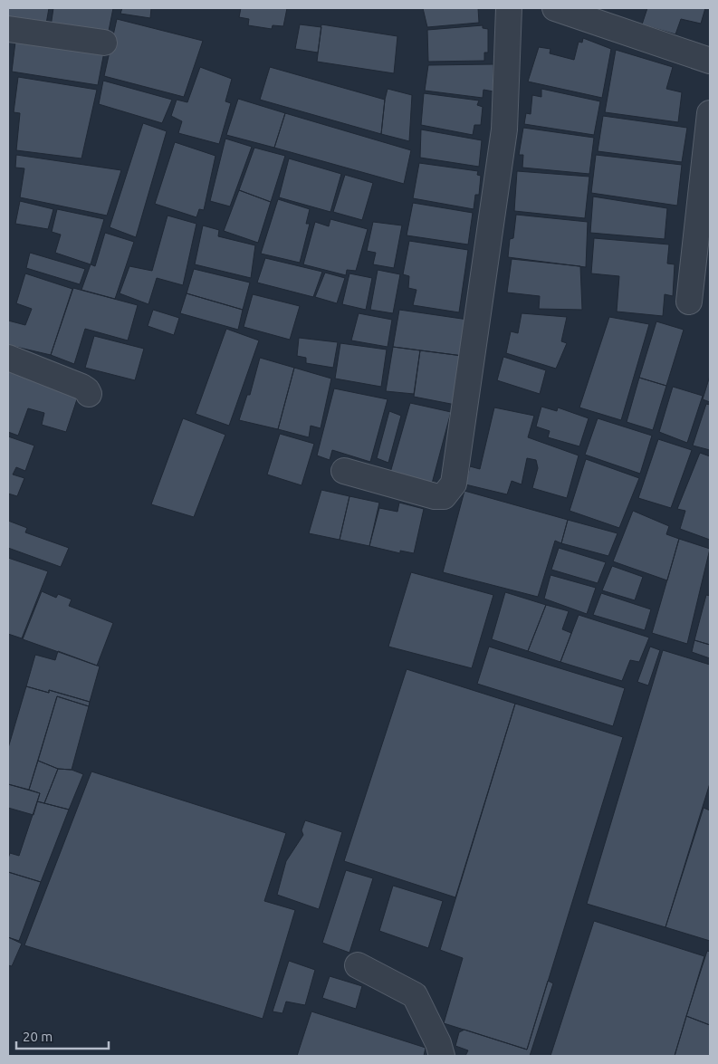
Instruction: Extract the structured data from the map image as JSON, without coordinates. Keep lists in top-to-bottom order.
{
  "scale_bar": "20 m"
}
